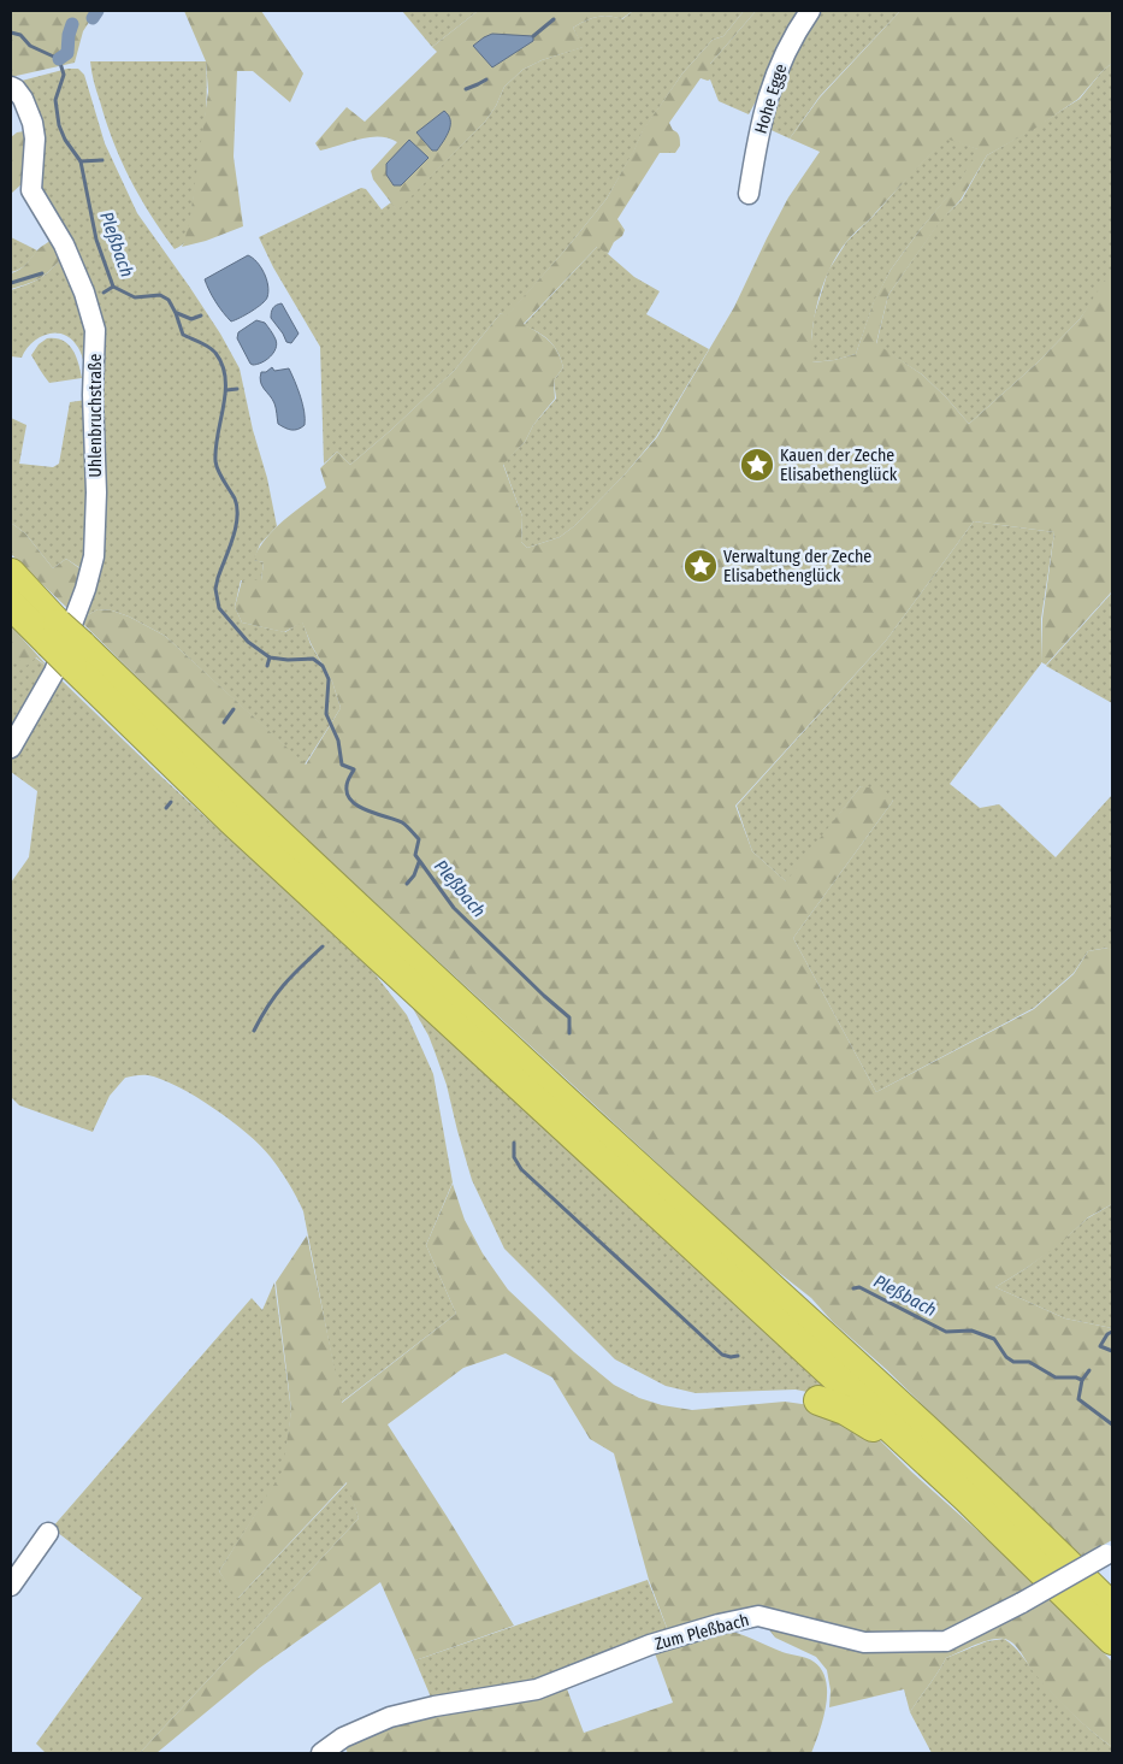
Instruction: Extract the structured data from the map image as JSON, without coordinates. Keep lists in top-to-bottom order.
{
  "streets": {
    "street": ["Hohe Egge", "Uhlenbruchstraße", "Zum Pleßbach"]
  },
  "water": ["Pleßbach"],
  "places": {
    "place": ["Kauen der Zeche Elisabethenglück", "Verwaltung der Zeche Elisabethenglück"]
  }
}
